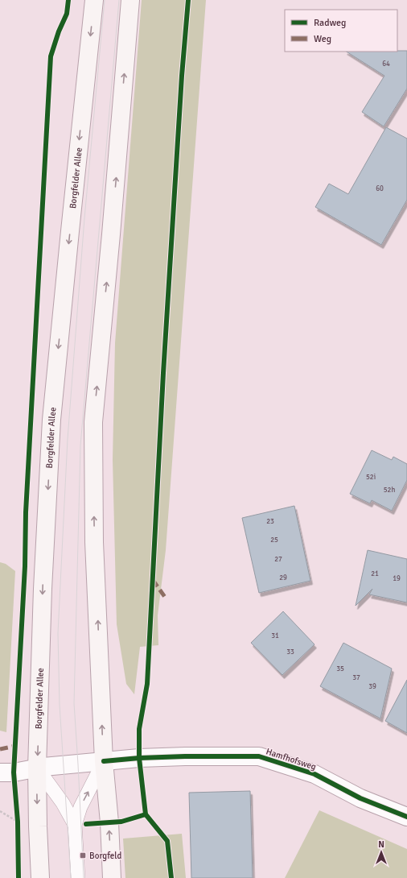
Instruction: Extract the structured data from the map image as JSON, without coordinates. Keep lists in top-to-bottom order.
{
  "streets": {
    "main road": ["Borgfelder Allee"],
    "street": ["Hamfhofsweg"]
  },
  "crossings": [
    ["Borgfelder Allee", "Hamfhofsweg"]
  ],
  "places": {
    "transit": ["Borgfeld"]
  },
  "house_numbers": [
    "64",
    "60",
    "52i",
    "52h",
    "23",
    "25",
    "27",
    "21",
    "29",
    "19",
    "31",
    "33",
    "35",
    "37",
    "39"
  ],
  "legend": ["Radweg", "Weg"],
  "north": "top"
}
